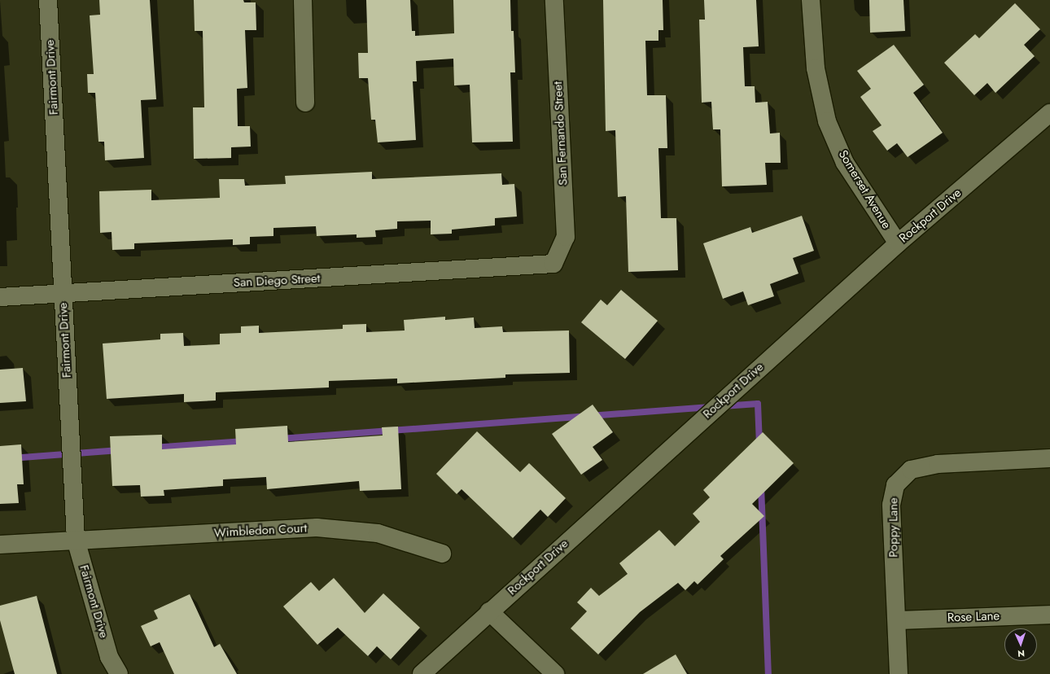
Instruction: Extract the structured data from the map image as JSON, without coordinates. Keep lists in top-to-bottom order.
{
  "streets": {
    "street": [
      "Fairmont Drive",
      "San Fernando Street",
      "Somerset Avenue",
      "Rockport Drive",
      "San Diego Street",
      "Poppy Lane",
      "Wimbledon Court",
      "Rose Lane"
    ]
  },
  "crossings": [
    ["Fairmont Drive", "San Diego Street"],
    ["Fairmont Drive", "Wimbledon Court"],
    ["San Fernando Street", "San Diego Street"],
    ["Somerset Avenue", "Rockport Drive"],
    ["Poppy Lane", "Rose Lane"]
  ],
  "north": "bottom"
}
